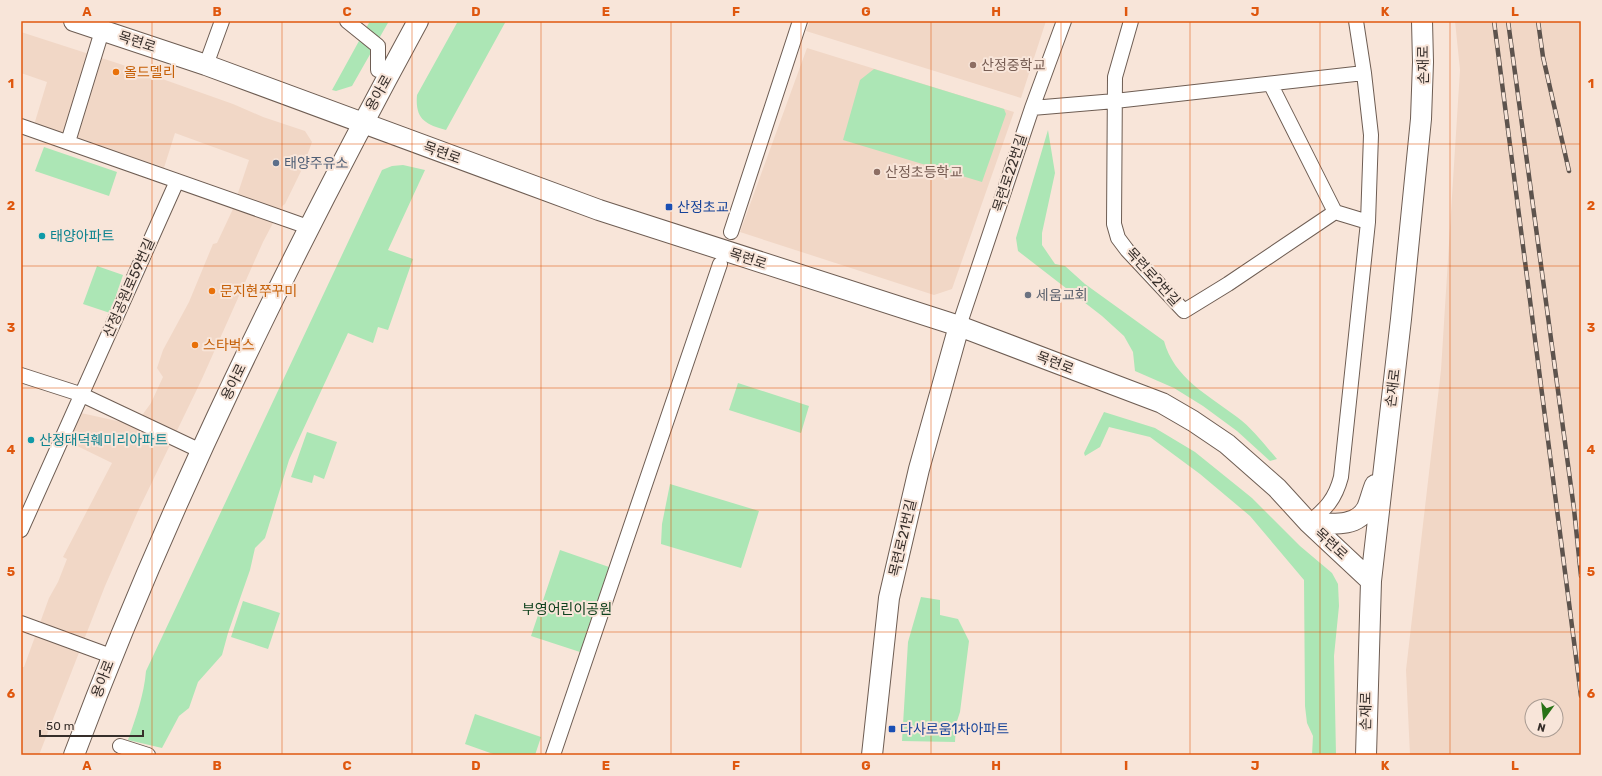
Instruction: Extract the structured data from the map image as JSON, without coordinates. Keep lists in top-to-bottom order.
{
  "streets": {
    "main road": [
      "목련로",
      "손재로",
      "용아로",
      "목련로21번길"
    ],
    "street": ["목련로22번길", "목련로2번길", "산정공원로59번길"]
  },
  "crossings": [
    ["목련로", "손재로"],
    ["목련로", "용아로"],
    ["목련로", "목련로22번길"],
    ["목련로", "목련로21번길"],
    ["목련로22번길", "목련로21번길"]
  ],
  "parks": ["부영어린이공원"],
  "places": {
    "other": [
      "산정중학교",
      "올드델리",
      "태양주유소",
      "산정초등학교",
      "태양아파트",
      "문지현쭈꾸미",
      "세움교회",
      "스타벅스",
      "산정대덕훼미리아파트"
    ],
    "transit": ["산정초교", "다사로움1차아파트"]
  },
  "scale_bar": "50 m",
  "north": "bottom",
  "grid": {
    "columns": [
      "A",
      "B",
      "C",
      "D",
      "E",
      "F",
      "G",
      "H",
      "I",
      "J",
      "K",
      "L"
    ],
    "rows": [
      "1",
      "2",
      "3",
      "4",
      "5",
      "6"
    ]
  }
}
